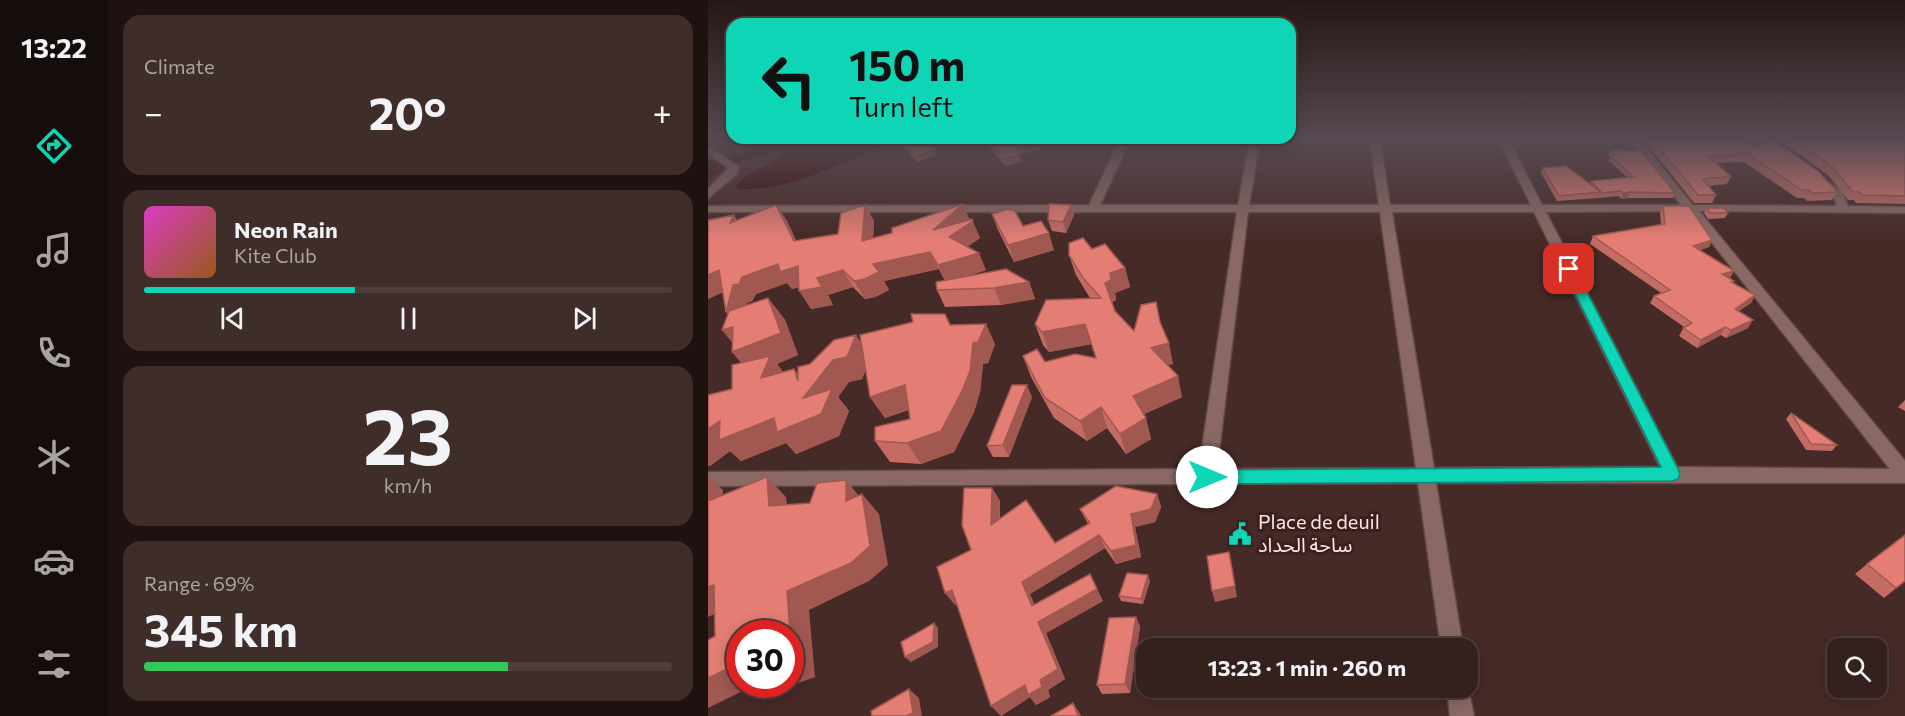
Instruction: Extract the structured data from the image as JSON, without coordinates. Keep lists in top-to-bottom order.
{
  "places": {
    "public building": ["Place de deuil ساحة الحداد"]
  },
  "page": {
    "tabs": "13:22",
    "tile": [
      "Climate",
      ["23", "km/h"],
      ["Range · 69%", "345 km"]
    ],
    "turn": ["150 m", "Turn left"],
    "heat": ["−", "20°", "+"],
    "song": ["Neon Rain", "Kite Club"],
    "limit": "30",
    "trip": "13:23 · 1 min · 260 m"
  }
}
